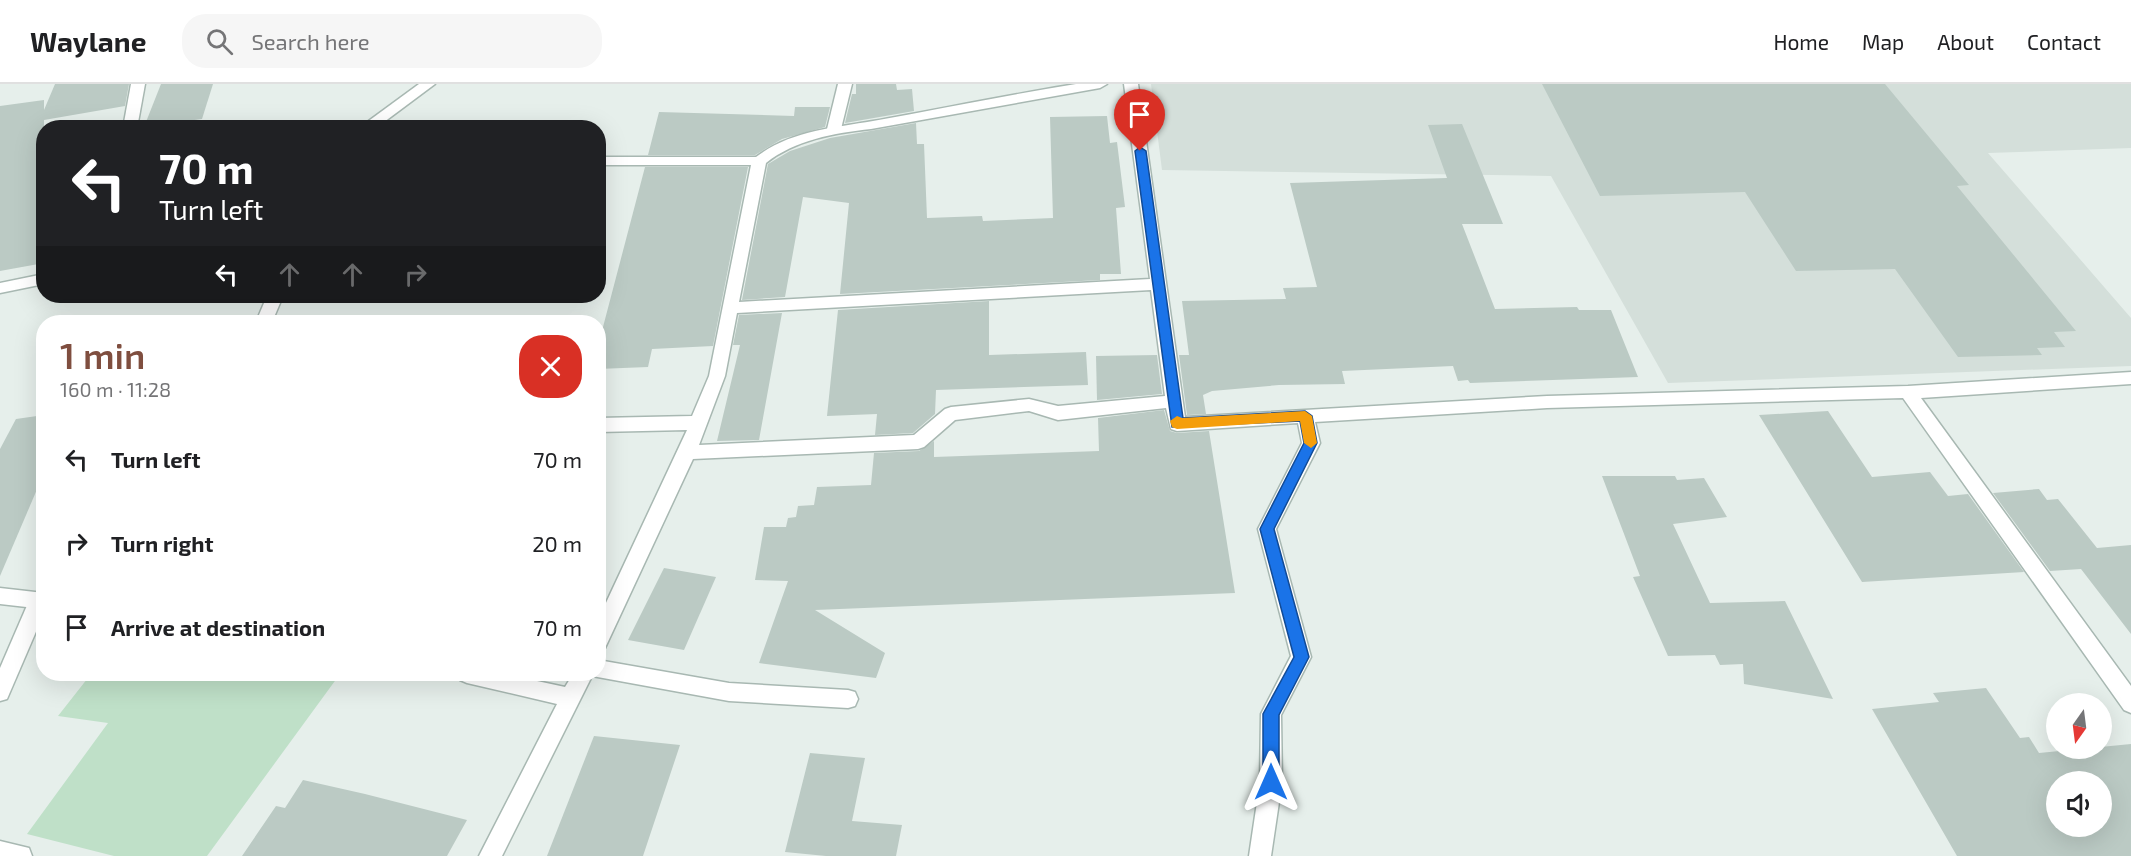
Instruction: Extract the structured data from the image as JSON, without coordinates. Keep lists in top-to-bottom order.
{
  "north": "bottom",
  "page": {
    "header": "Waylane",
    "search": "Search here",
    "nav": [
      "Home",
      "Map",
      "About",
      "Contact"
    ],
    "turn": ["70 m", "Turn left"],
    "heading": ["1 min", "160 m · 11:28"],
    "list": [
      {
        "name": "Turn left",
        "value": "70 m"
      },
      {
        "name": "Turn right",
        "value": "20 m"
      },
      {
        "name": "Arrive at destination",
        "value": "70 m"
      }
    ]
  }
}
